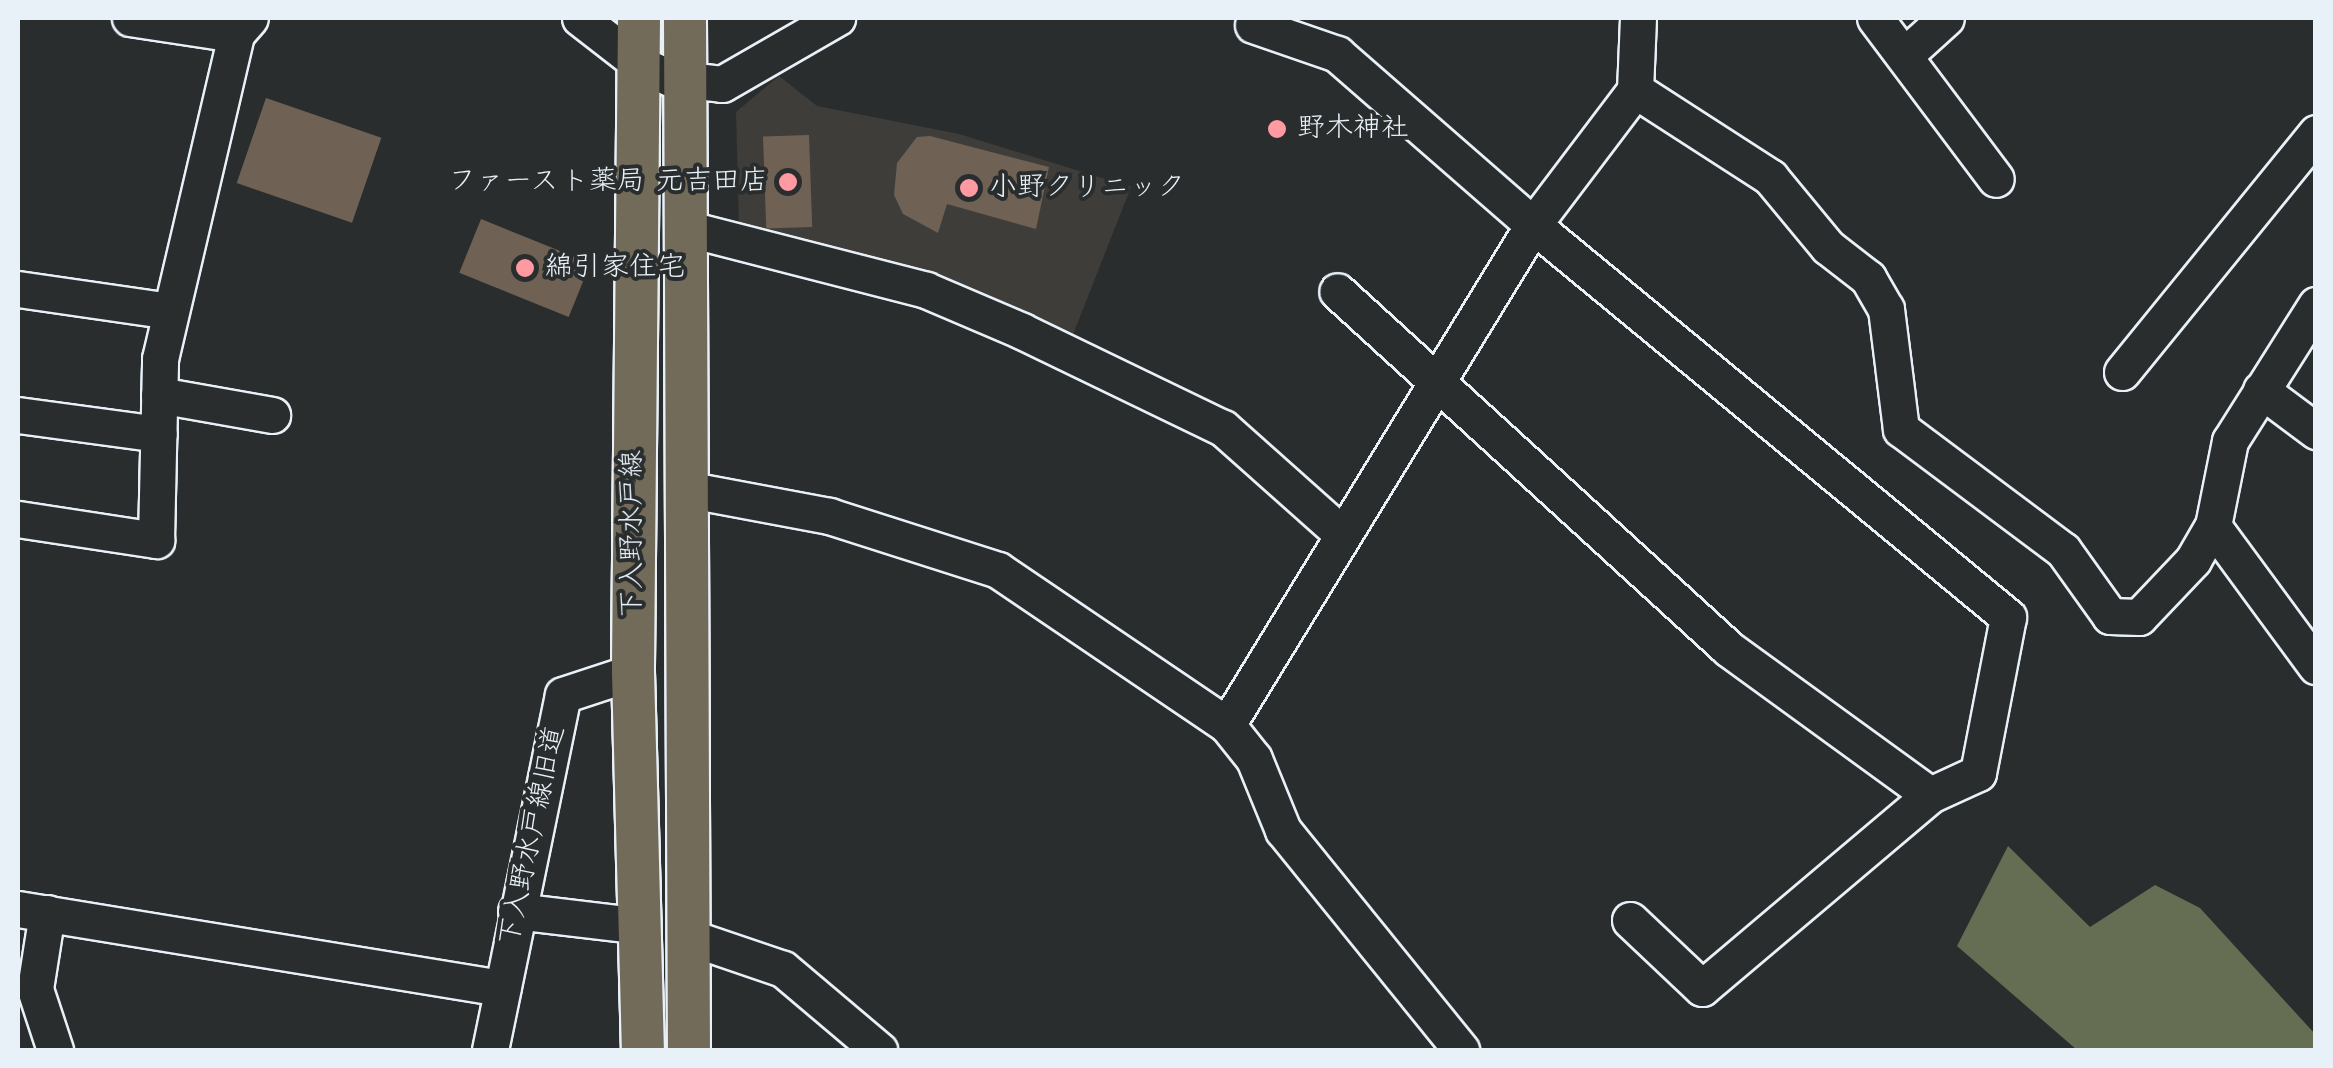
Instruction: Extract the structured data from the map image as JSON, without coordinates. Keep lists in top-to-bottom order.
{
  "streets": {
    "main road": ["下入野水戸線"],
    "street": ["下入野水戸線旧道"]
  },
  "crossings": [
    ["下入野水戸線", "下入野水戸線旧道"]
  ],
  "places": [
    "野木神社",
    "ファースト薬局 元吉田店",
    "小野クリニック",
    "綿引家住宅"
  ]
}
